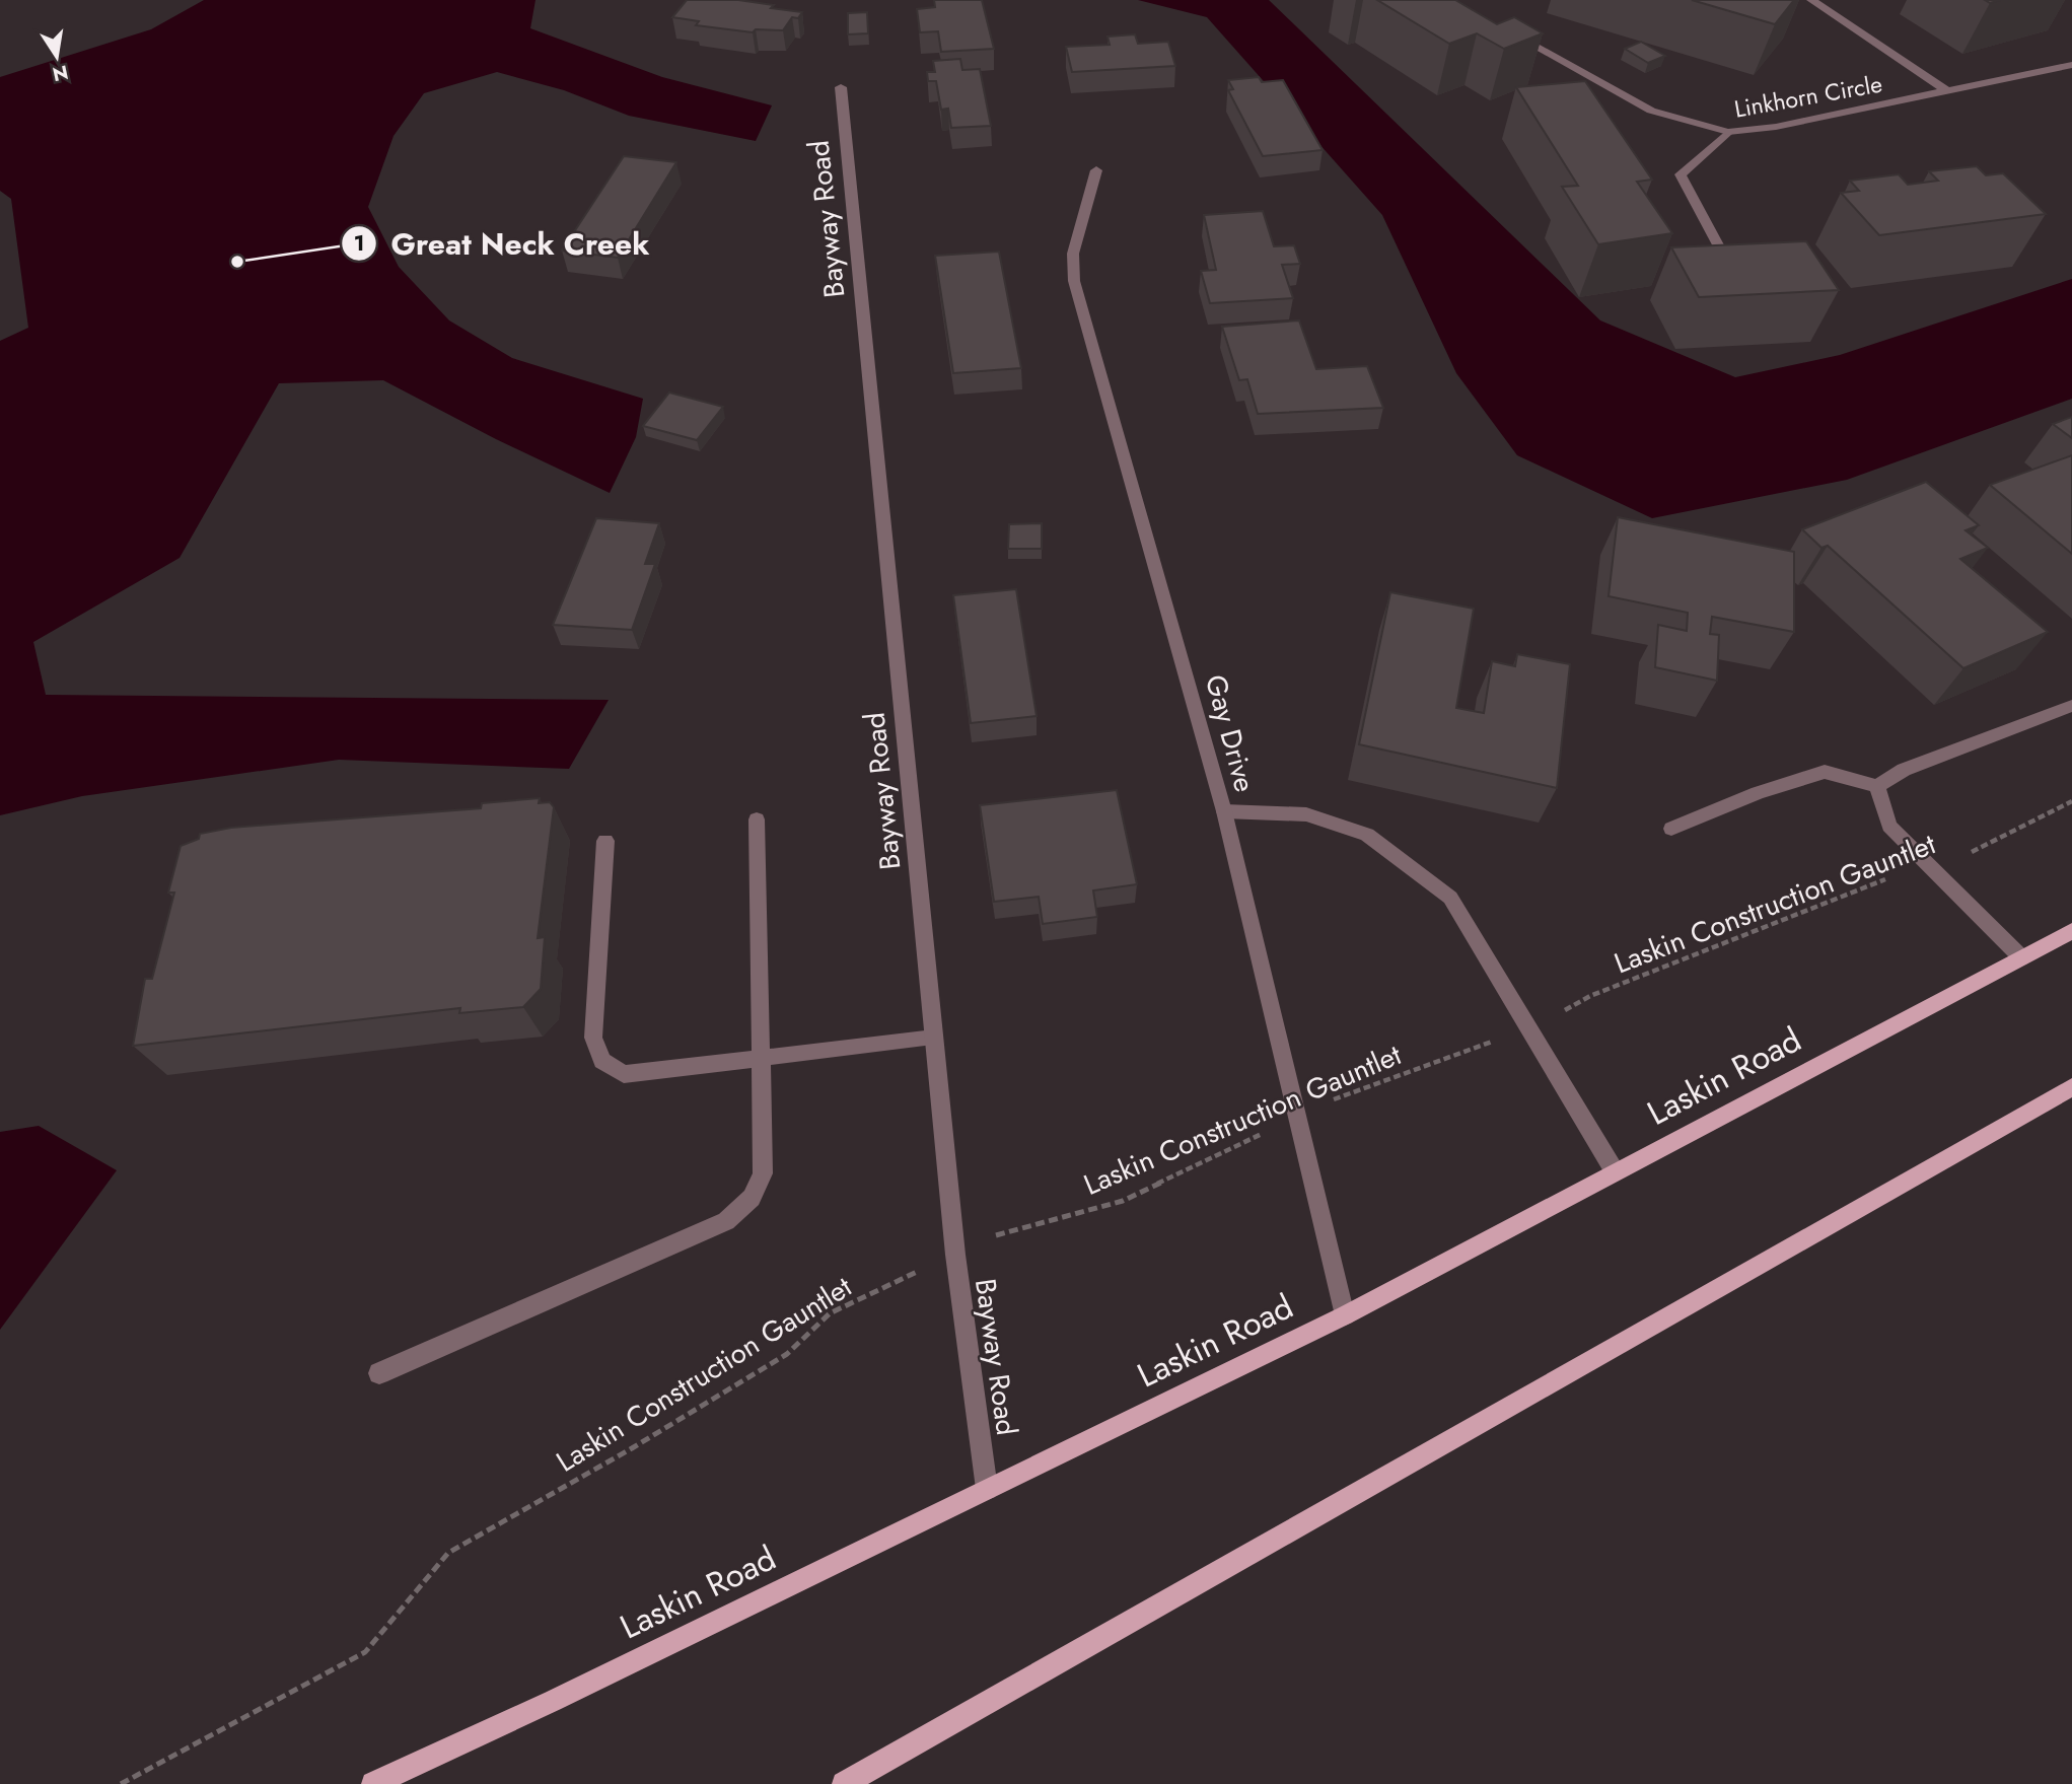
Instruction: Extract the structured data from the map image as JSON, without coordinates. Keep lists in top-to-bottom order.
{
  "streets": {
    "main road": ["Laskin Road"],
    "street": ["Linkhorn Circle", "Bayway Road", "Gay Drive"],
    "path": ["Laskin Construction Gauntlet"]
  },
  "crossings": [
    ["Bayway Road", "Laskin Construction Gauntlet"],
    ["Bayway Road", "Laskin Road"],
    ["Gay Drive", "Laskin Construction Gauntlet"],
    ["Gay Drive", "Laskin Road"]
  ],
  "places": ["Great Neck Creek"],
  "north": "bottom"
}
